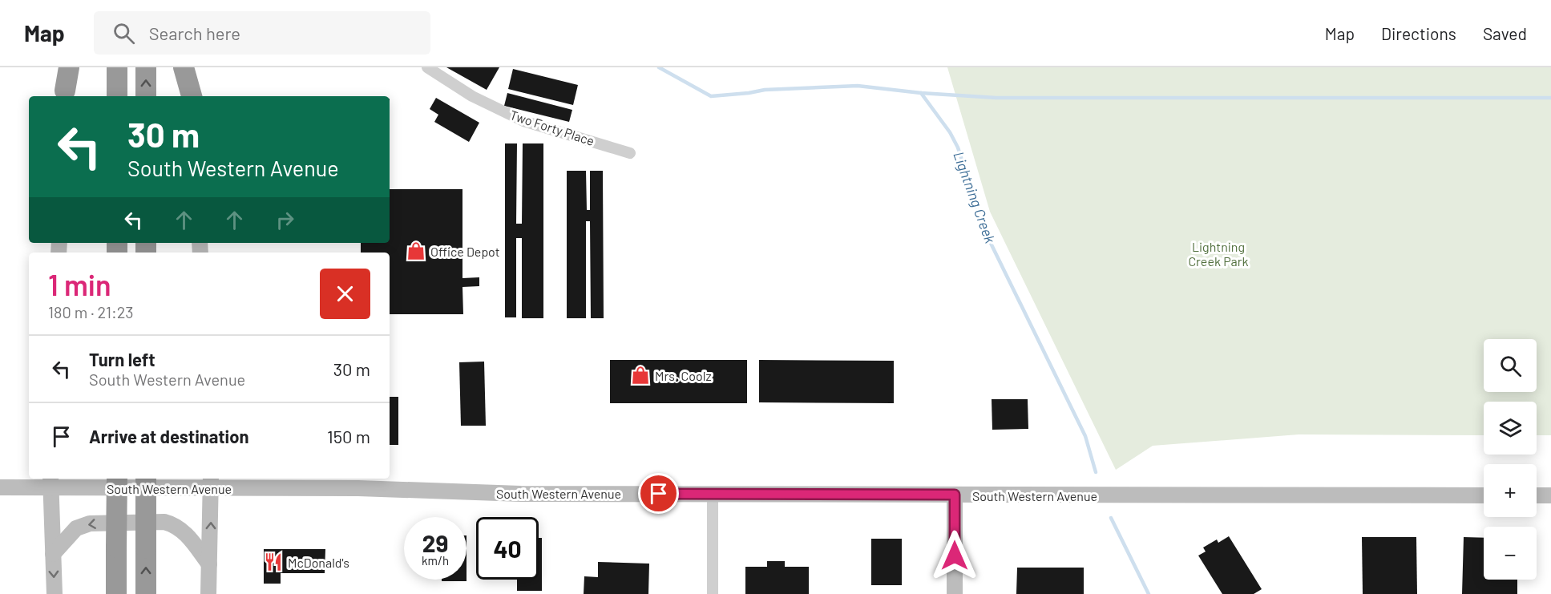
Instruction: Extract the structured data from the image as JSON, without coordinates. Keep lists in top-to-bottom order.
{
  "streets": {
    "main road": ["South Western Avenue"],
    "street": ["Two Forty Place"]
  },
  "water": ["Lightning Creek"],
  "parks": ["Lightning Creek Park"],
  "places": {
    "shop": ["Office Depot", "Mrs. Coolz"],
    "restaurant": ["McDonald's"]
  },
  "page": {
    "header": "Map",
    "search": "Search here",
    "nav": ["Map", "Directions", "Saved"],
    "turn": ["30 m", "South Western Avenue"],
    "heading": ["1 min", "180 m · 21:23"],
    "list": [
      {
        "name": "Turn left",
        "note": "South Western Avenue",
        "value": "30 m"
      },
      {
        "name": "Arrive at destination",
        "value": "150 m"
      }
    ],
    "map_buttons": ["+", "−"],
    "speed": "29 km/h",
    "limit": "40"
  }
}
